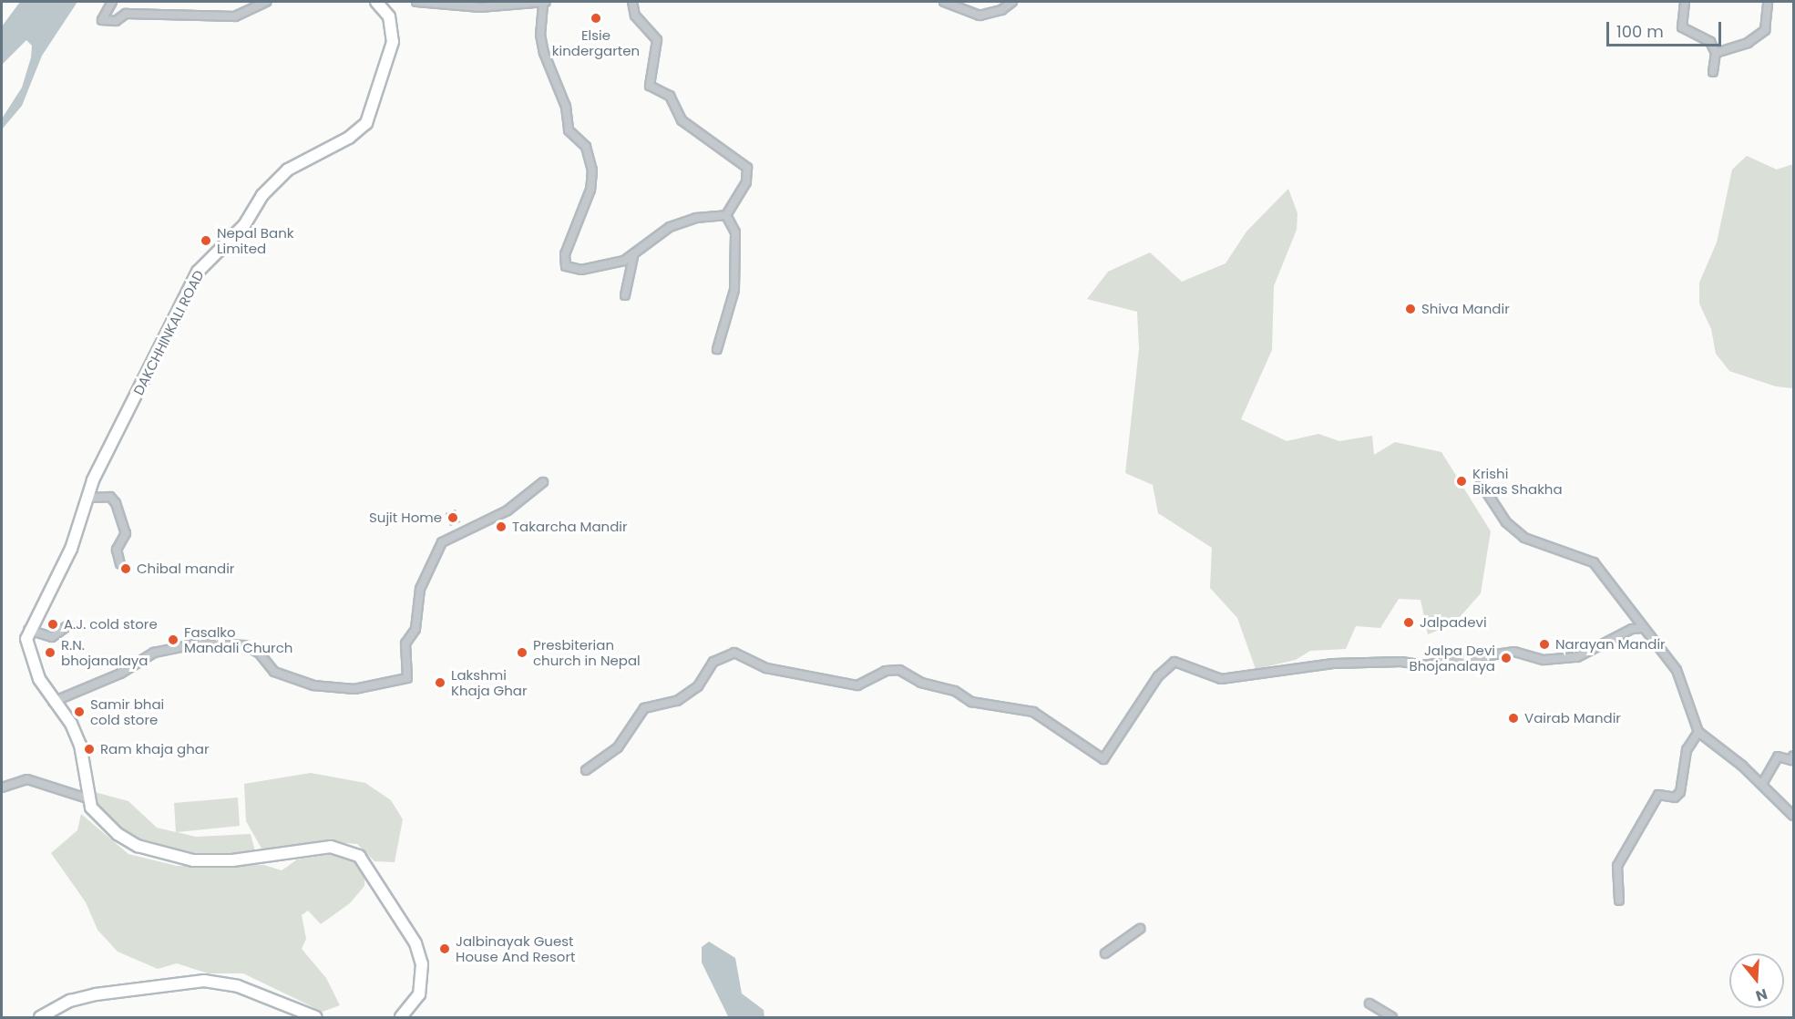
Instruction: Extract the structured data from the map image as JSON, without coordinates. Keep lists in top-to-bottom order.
{
  "streets": {
    "main road": ["DAKCHHINKALI ROAD"]
  },
  "places": [
    "Elsie kindergarten",
    "Nepal Bank Limited",
    "Shiva Mandir",
    "Krishi Bikas Shakha",
    "Sujit Home",
    "Takarcha Mandir",
    "Chibal mandir",
    "Jalpadevi",
    "A.J. cold store",
    "Fasalko Mandali Church",
    "Narayan Mandir",
    "R.N. bhojanalaya",
    "Presbiterian church in Nepal",
    "Jalpa Devi Bhojanalaya",
    "Lakshmi Khaja Ghar",
    "Samir bhai cold store",
    "Vairab Mandir",
    "Ram khaja ghar",
    "Jalbinayak Guest House And Resort"
  ],
  "scale_bar": "100 m",
  "north": "bottom"
}
